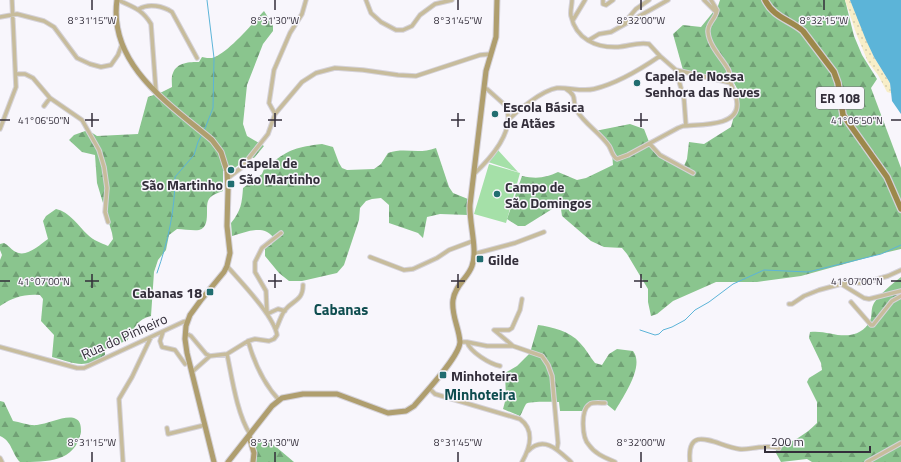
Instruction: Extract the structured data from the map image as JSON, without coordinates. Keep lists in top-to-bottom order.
{
  "streets": {
    "main road": ["ER 108"],
    "street": ["Rua do Pinheiro"]
  },
  "districts": ["Cabanas", "Minhoteira"],
  "places": {
    "other": [
      "Capela de Nossa Senhora das Neves",
      "Escola Básica de Atães",
      "Capela de São Martinho",
      "Campo de São Domingos"
    ],
    "transit": [
      "São Martinho",
      "Gilde",
      "Cabanas 18",
      "Minhoteira"
    ]
  },
  "scale_bar": "200 m",
  "coordinates": [
    "8°31'15\"W",
    "8°31'30\"W",
    "8°31'45\"W",
    "8°32'00\"W",
    "8°32'15\"W",
    "41°06'50\"N",
    "41°07'00\"N"
  ]
}
